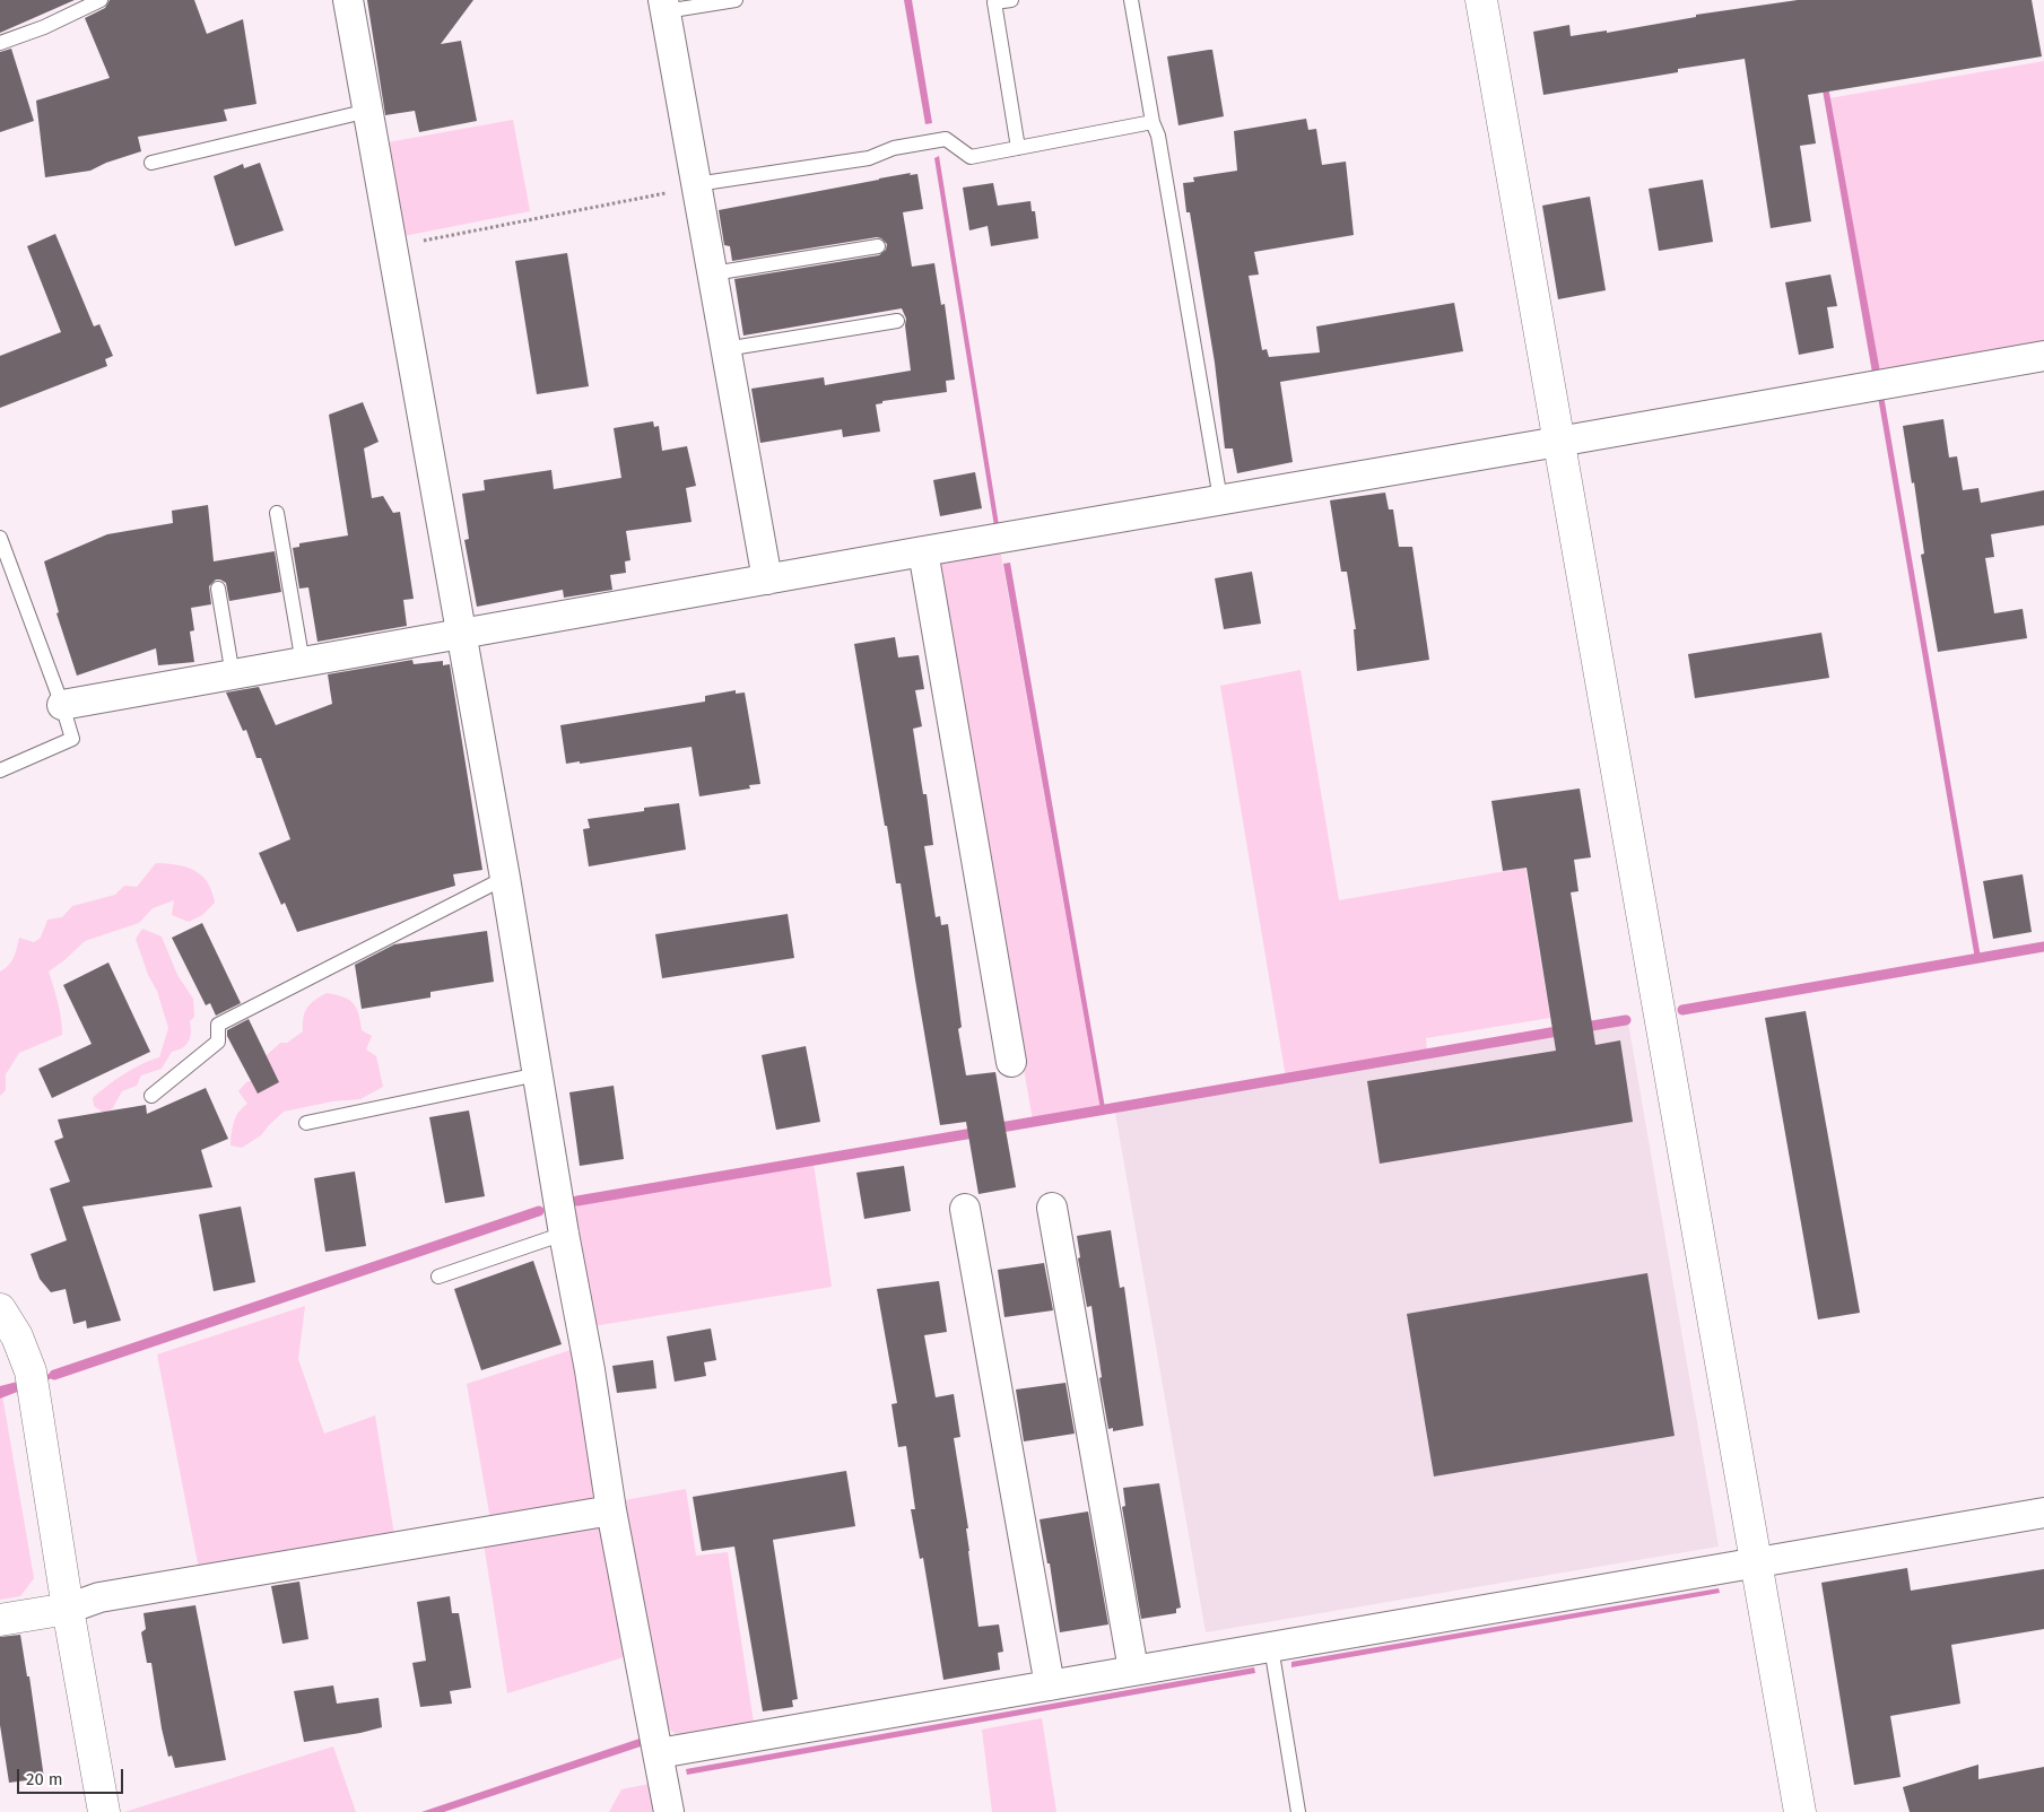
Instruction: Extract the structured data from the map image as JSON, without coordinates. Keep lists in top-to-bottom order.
{
  "scale_bar": "20 m"
}
